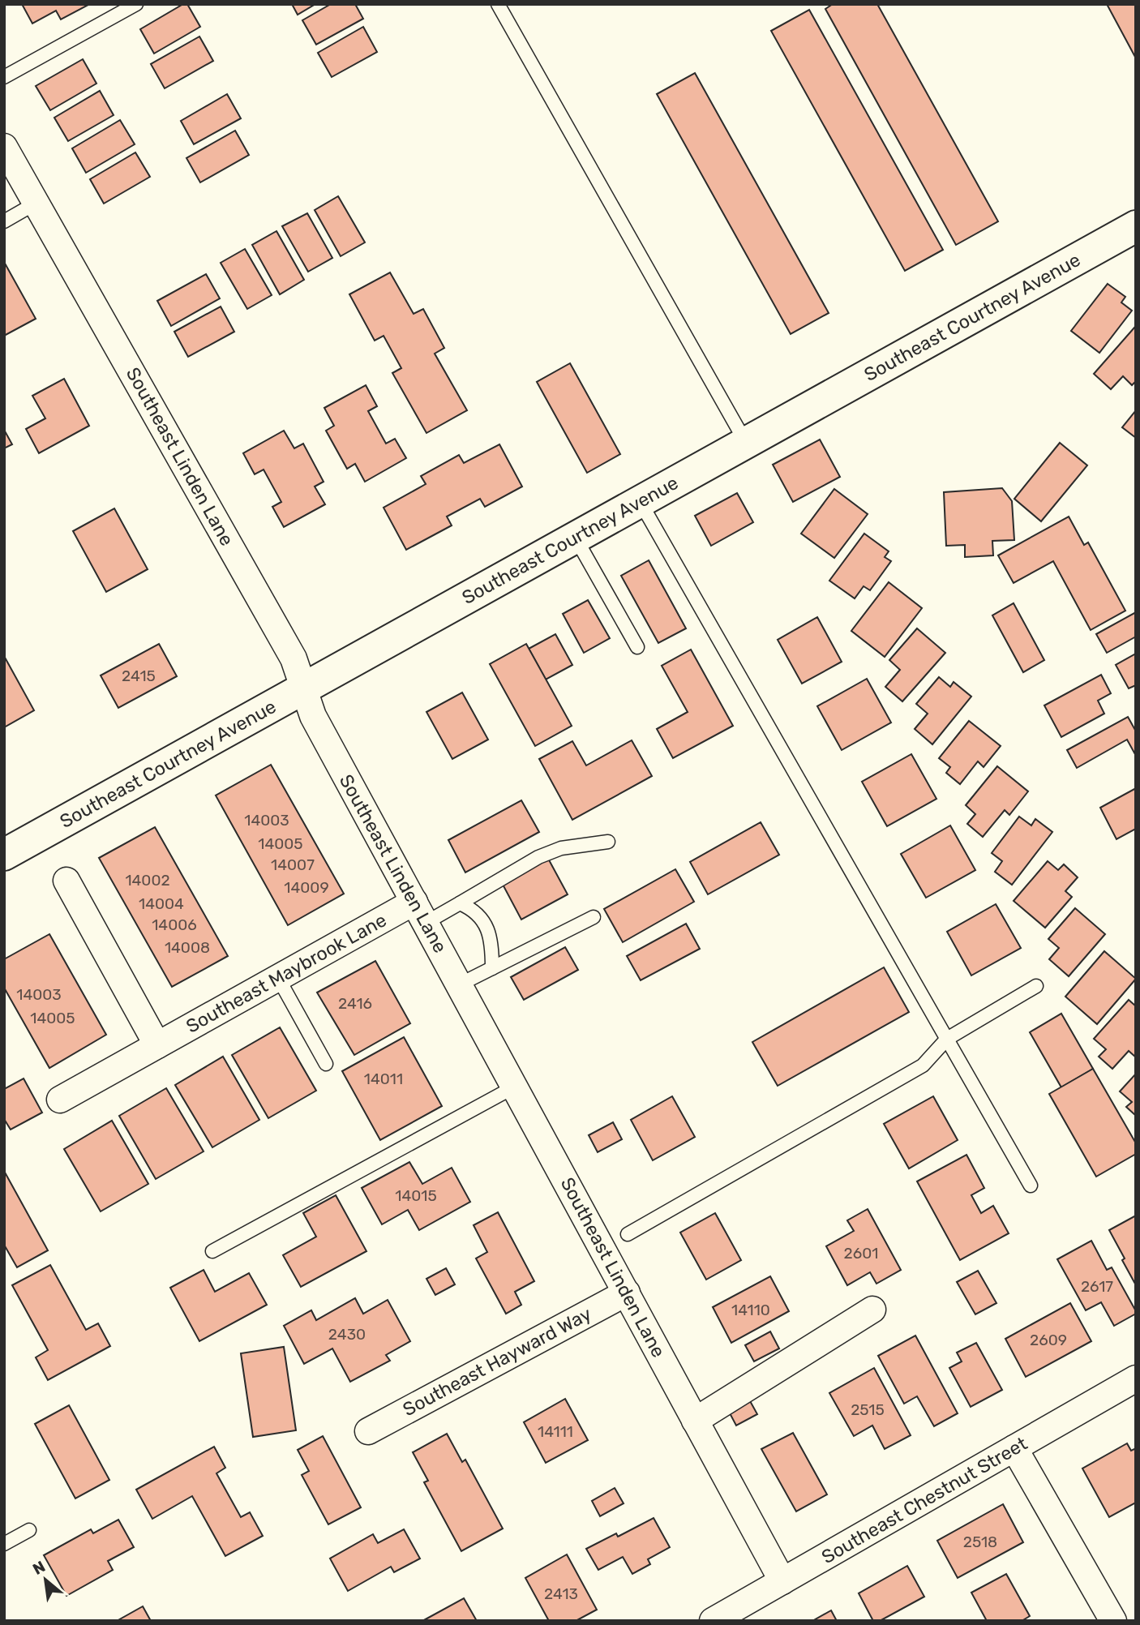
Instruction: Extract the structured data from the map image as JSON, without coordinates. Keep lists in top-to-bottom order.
{
  "streets": {
    "street": [
      "Southeast Courtney Avenue",
      "Southeast Linden Lane",
      "Southeast Maybrook Lane",
      "Southeast Hayward Way",
      "Southeast Chestnut Street"
    ]
  },
  "crossings": [
    ["Southeast Courtney Avenue", "Southeast Linden Lane"],
    ["Southeast Linden Lane", "Southeast Maybrook Lane"],
    ["Southeast Linden Lane", "Southeast Hayward Way"],
    ["Southeast Linden Lane", "Southeast Chestnut Street"]
  ],
  "house_numbers": [
    "2415",
    "14003",
    "14005",
    "14007",
    "14002",
    "14009",
    "14004",
    "14006",
    "14008",
    "14003",
    "2416",
    "14005",
    "14011",
    "14015",
    "2601",
    "2617",
    "14110",
    "2430",
    "2609",
    "2515",
    "14111",
    "2518",
    "2413"
  ],
  "north": "top left"
}
